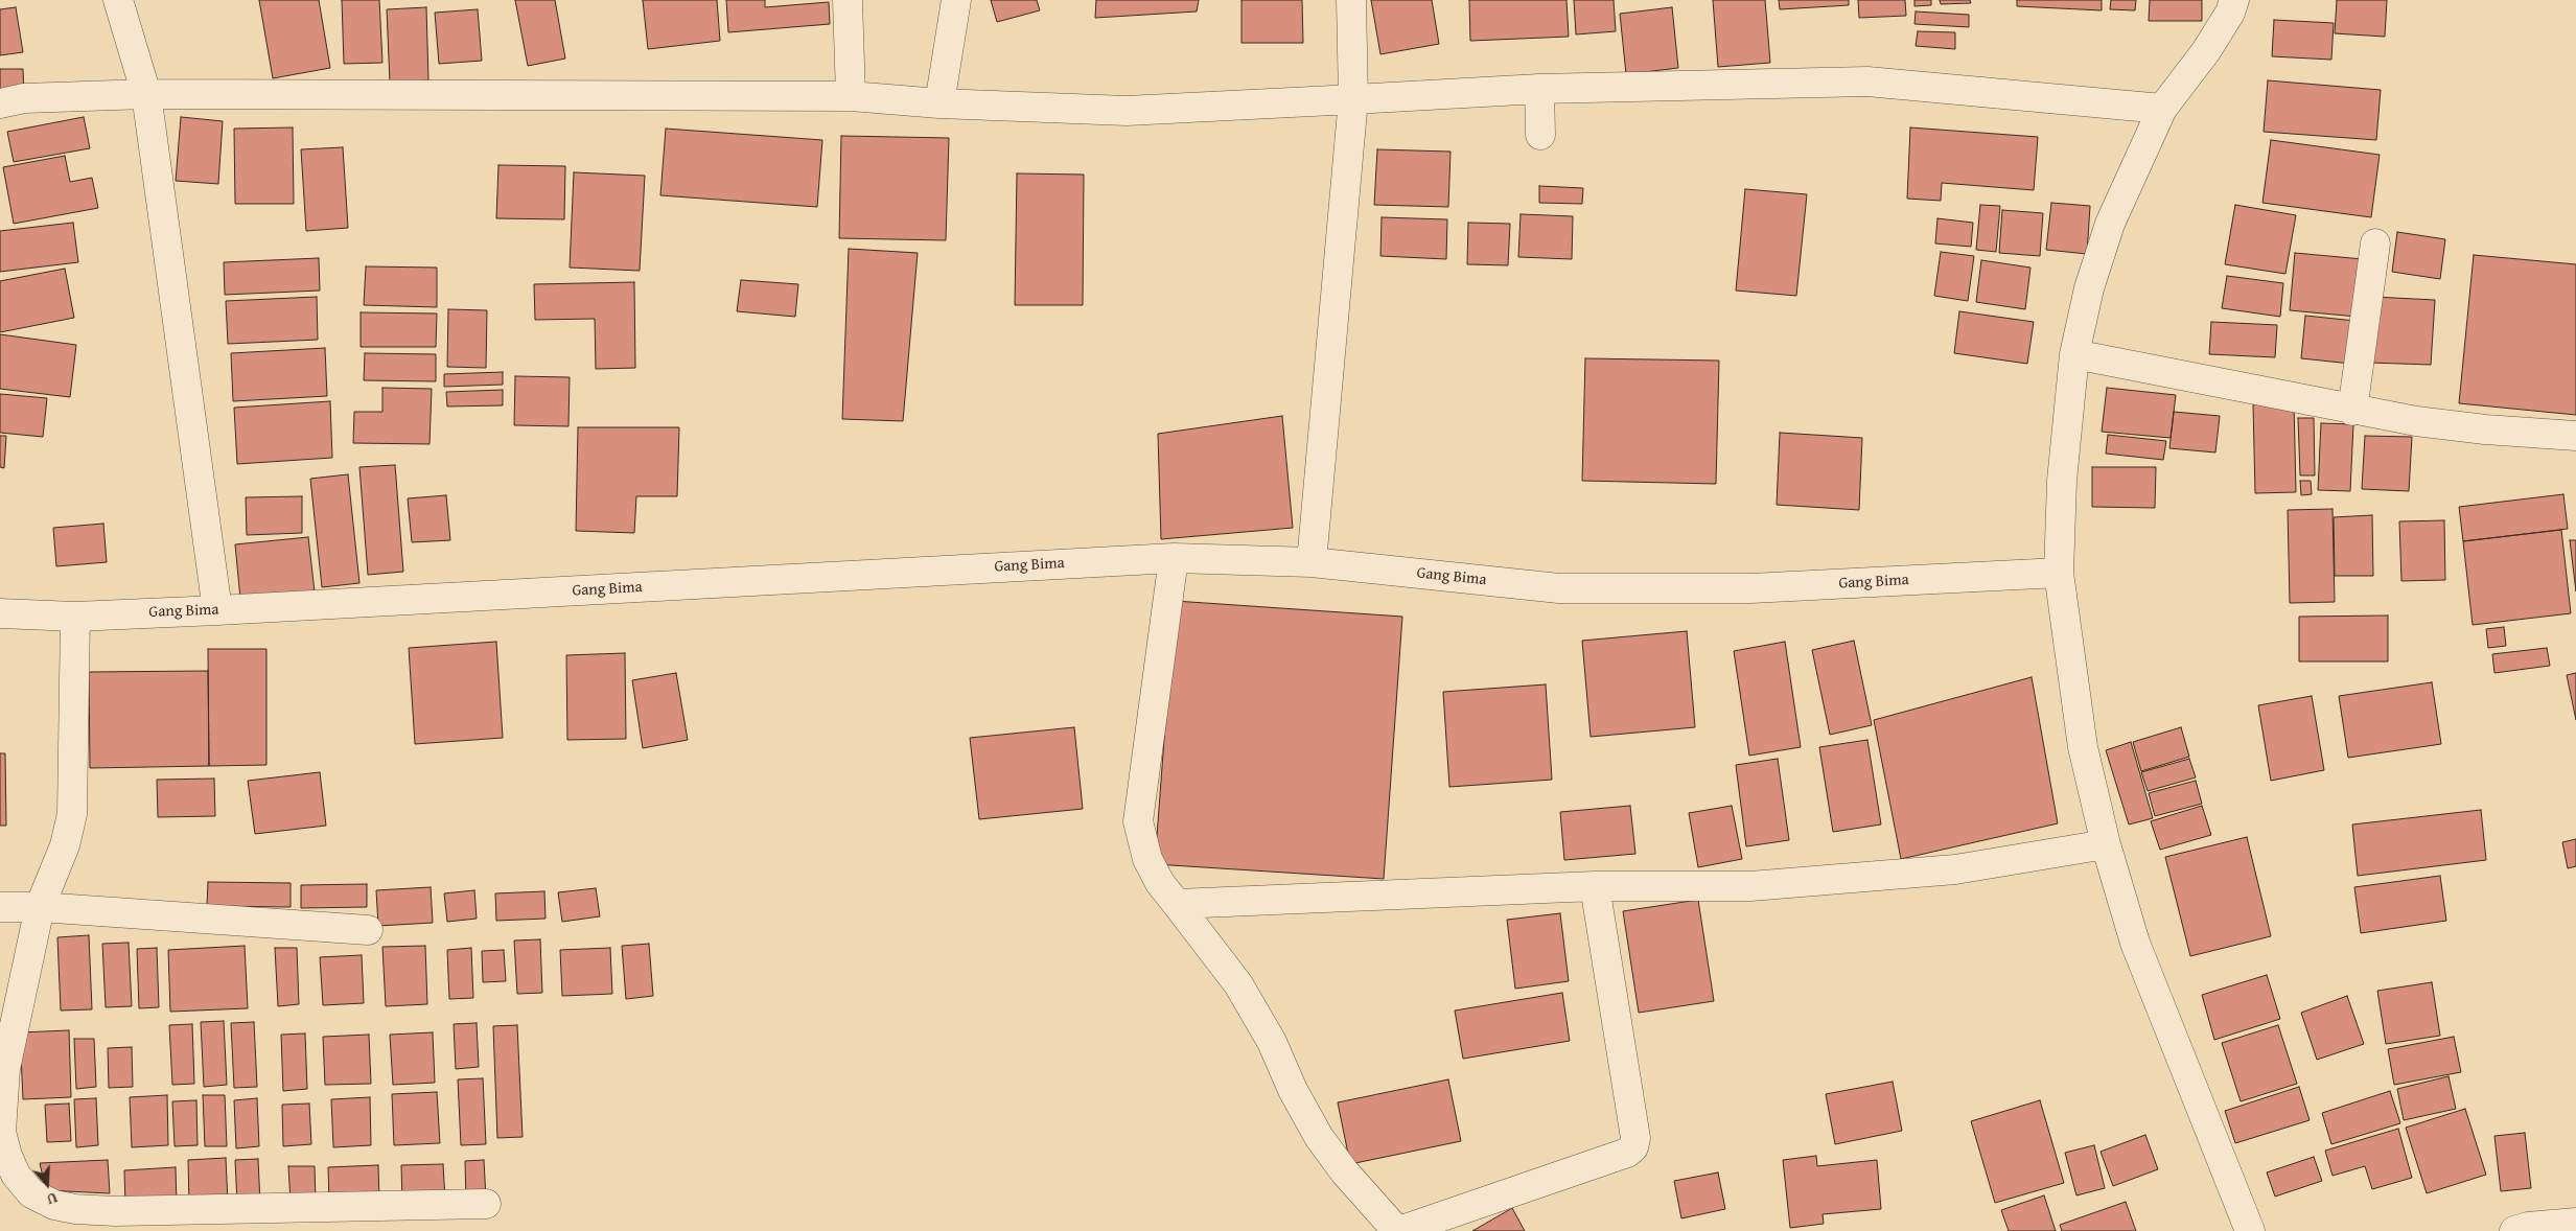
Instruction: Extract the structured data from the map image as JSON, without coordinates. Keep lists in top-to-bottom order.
{
  "streets": {
    "street": ["Gang Bima"]
  },
  "north": "bottom"
}
